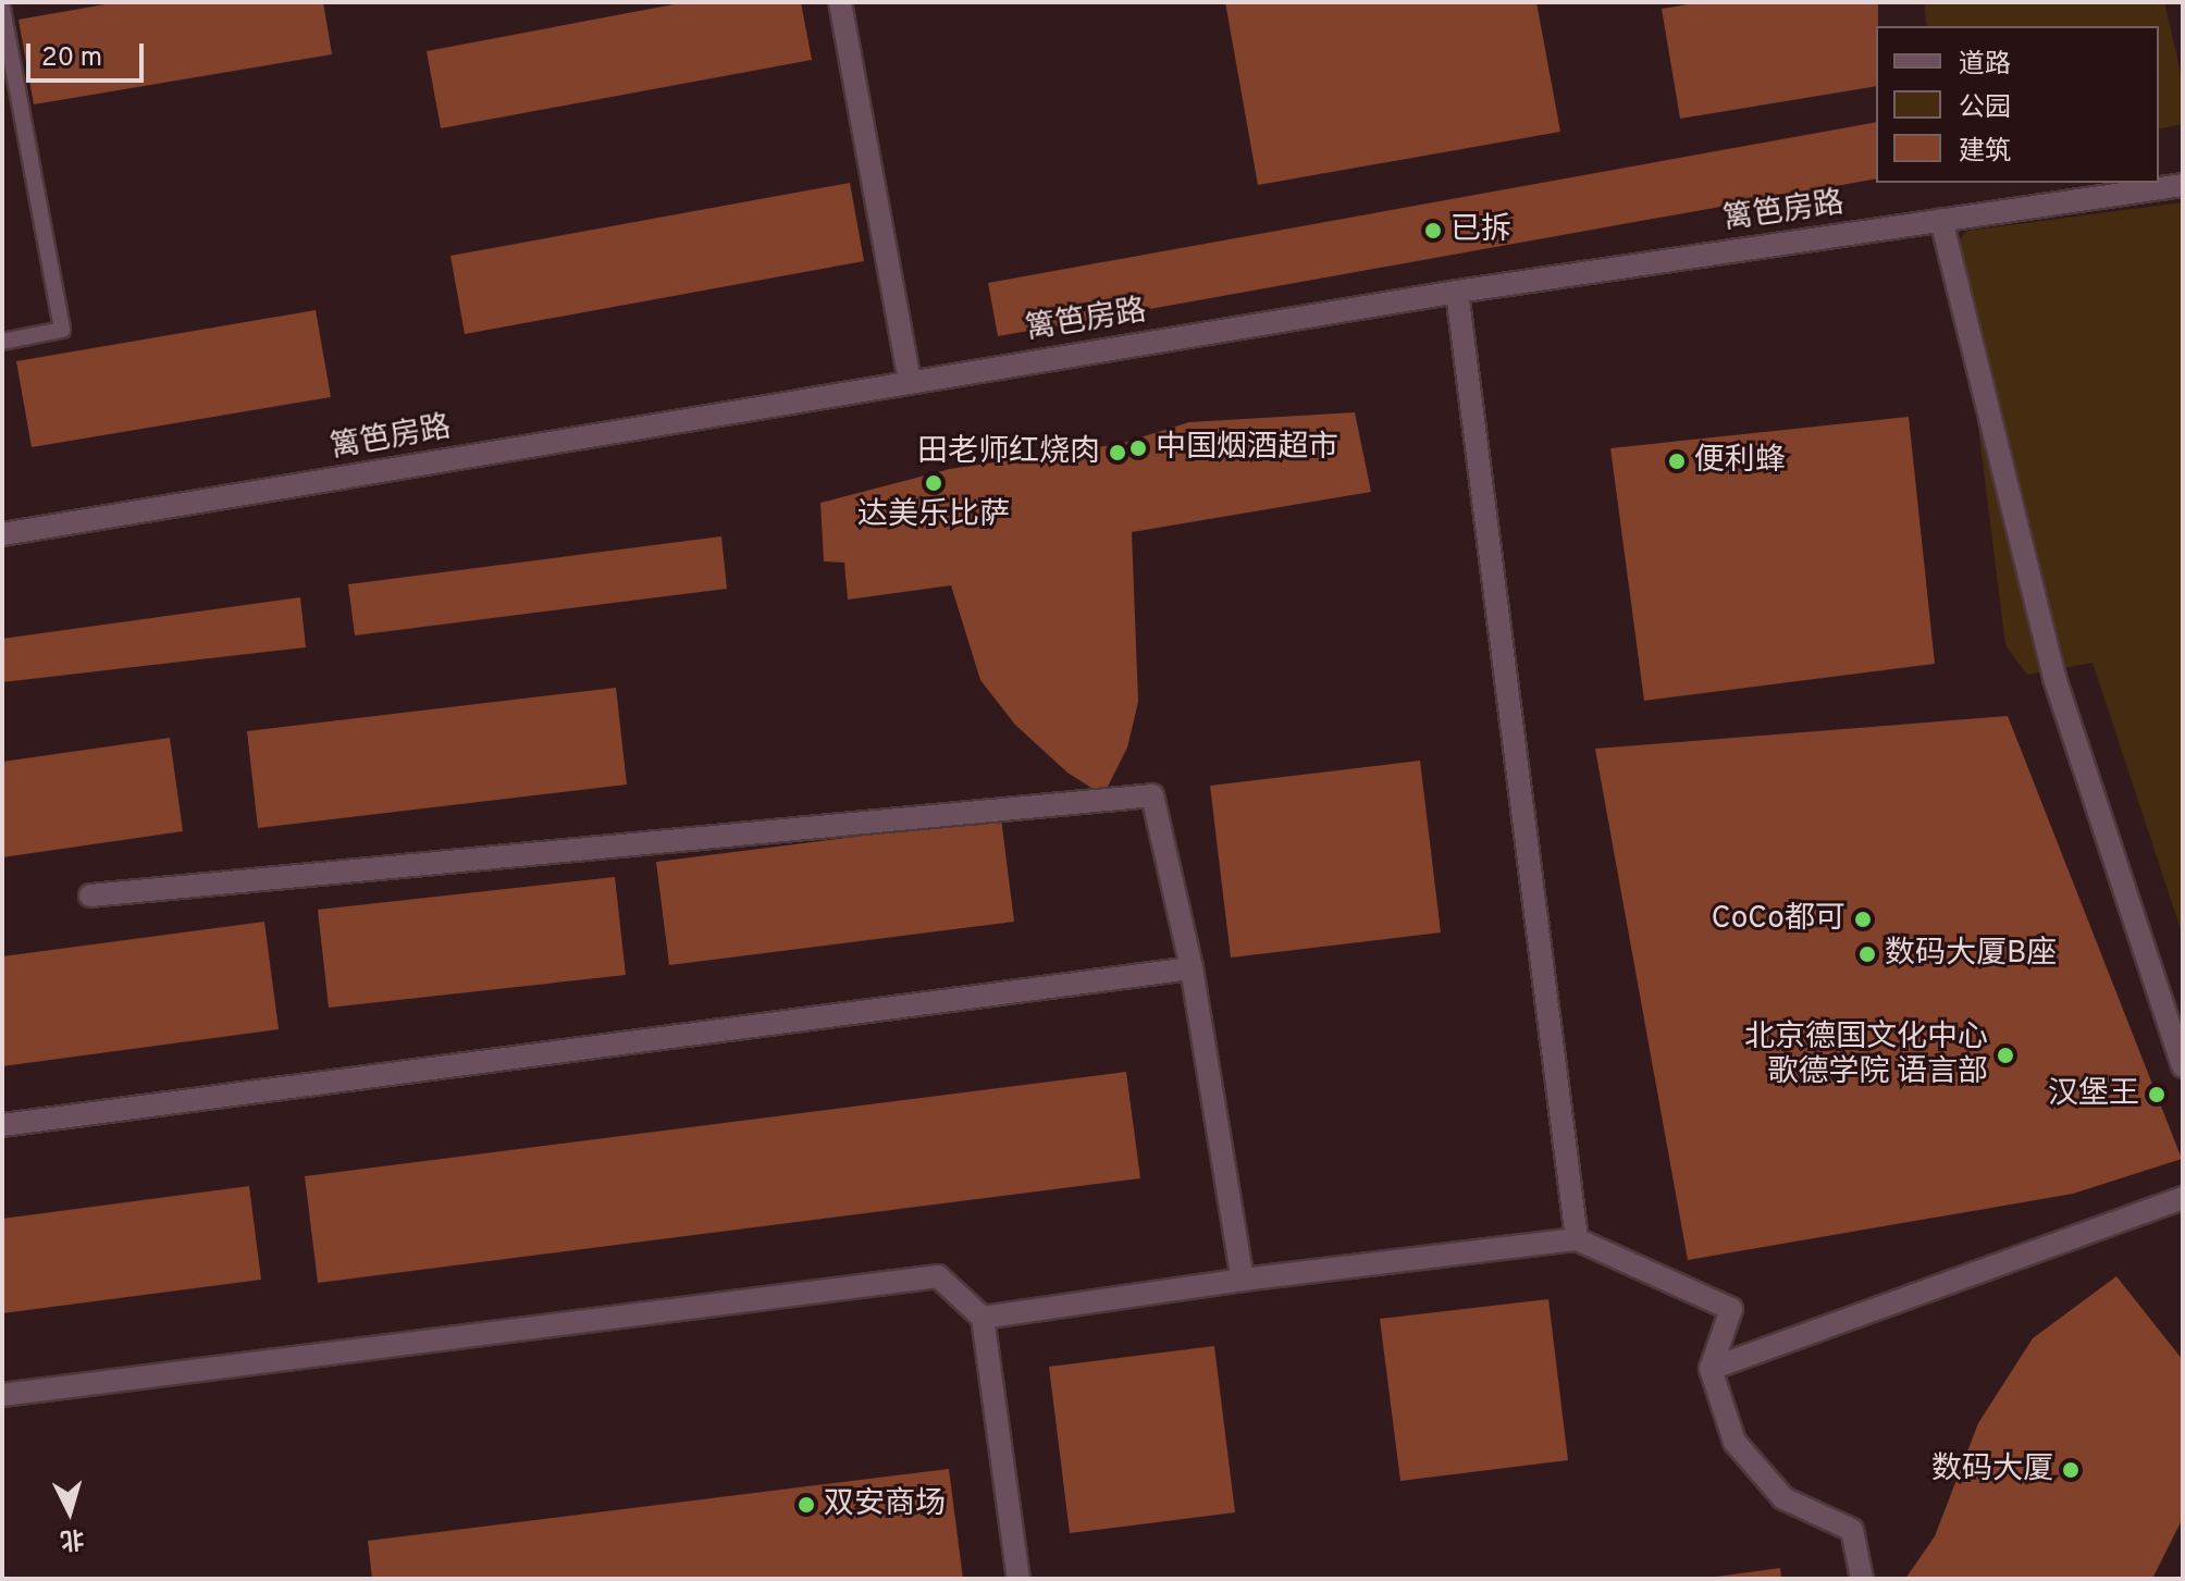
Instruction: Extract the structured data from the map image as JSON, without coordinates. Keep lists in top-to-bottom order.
{
  "streets": {
    "street": ["篱笆房路"]
  },
  "places": [
    "已拆",
    "中国烟酒超市",
    "田老师红烧肉",
    "便利蜂",
    "达美乐比萨",
    "CoCo都可",
    "数码大厦B座",
    "北京德国文化中心 歌德学院 语言部",
    "汉堡王",
    "数码大厦",
    "双安商场"
  ],
  "legend": ["道路", "公园", "建筑"],
  "scale_bar": "20 m",
  "north": "bottom"
}
